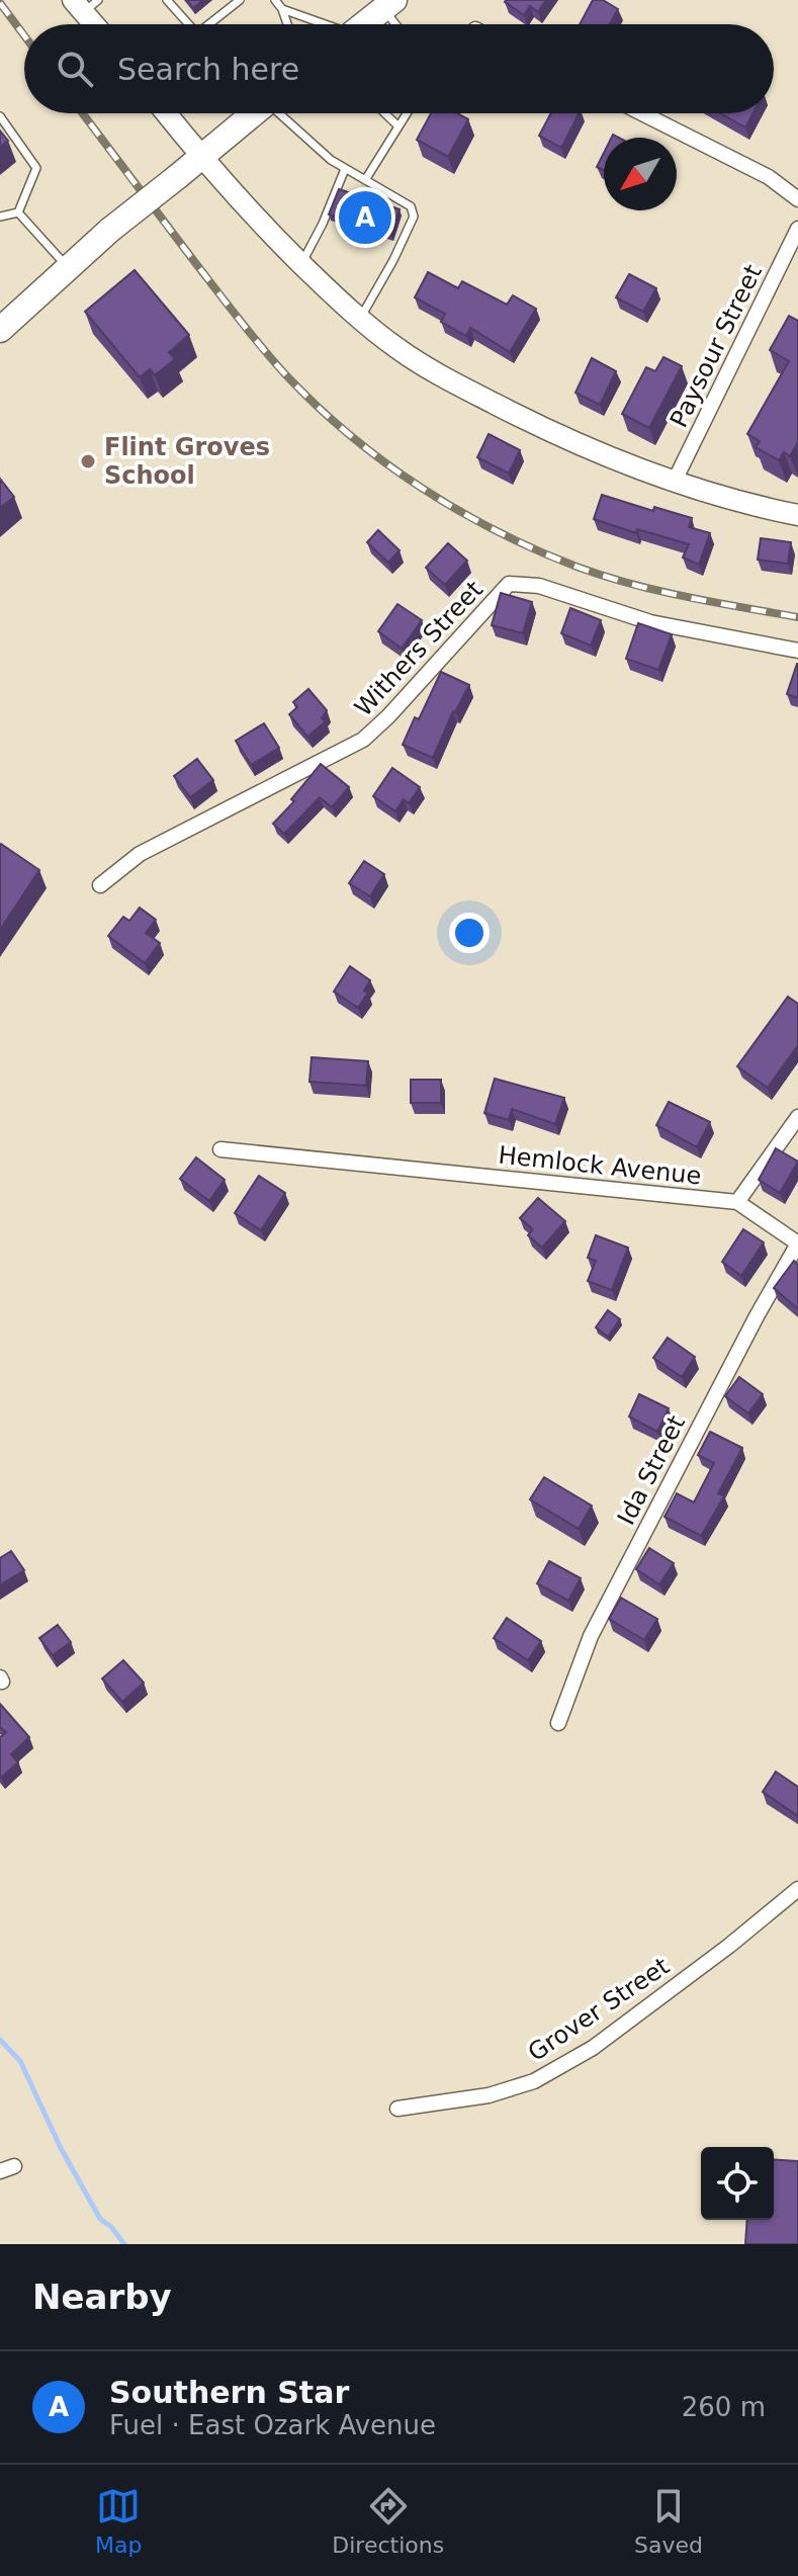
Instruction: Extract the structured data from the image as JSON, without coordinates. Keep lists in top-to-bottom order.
{
  "streets": {
    "street": [
      "Paysour Street",
      "Withers Street",
      "Hemlock Avenue",
      "Ida Street",
      "Grover Street"
    ]
  },
  "crossings": [
    ["Hemlock Avenue", "Ida Street"]
  ],
  "places": ["Flint Groves School"],
  "north": "bottom left",
  "page": {
    "search": "Search here",
    "pins": "A",
    "heading": "Nearby",
    "list": [
      {
        "mark": "A",
        "name": "Southern Star",
        "note": "Fuel · East Ozark Avenue",
        "value": "260 m"
      }
    ],
    "nav": ["Map", "Directions", "Saved"]
  }
}
